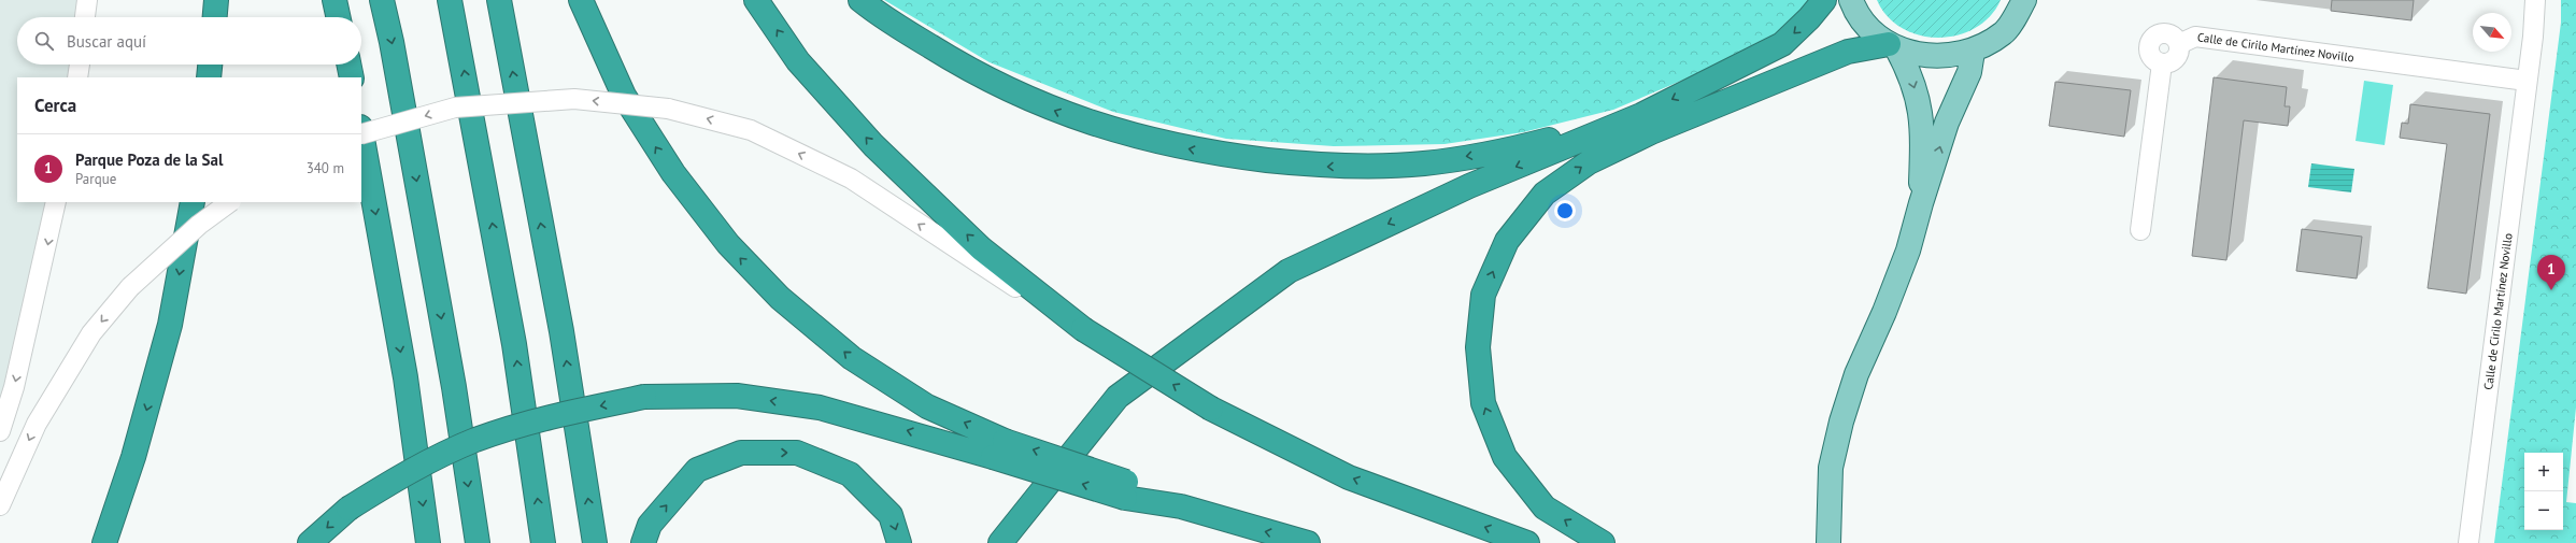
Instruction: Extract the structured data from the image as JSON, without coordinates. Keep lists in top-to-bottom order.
{
  "streets": {
    "street": ["Calle de Cirilo Martínez Novillo"]
  },
  "north": "bottom right",
  "page": {
    "search": "Buscar aquí",
    "heading": "Cerca",
    "list": [
      {
        "mark": "1",
        "name": "Parque Poza de la Sal",
        "note": "Parque",
        "value": "340 m"
      }
    ],
    "pins": "1",
    "map_buttons": ["+", "−"]
  }
}
